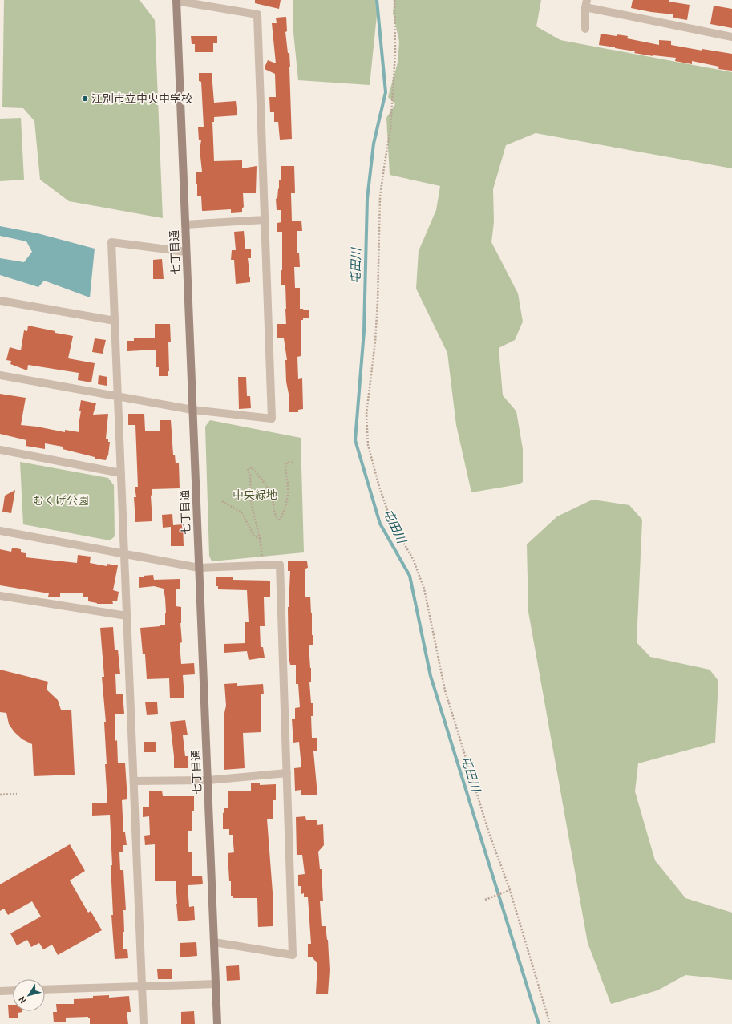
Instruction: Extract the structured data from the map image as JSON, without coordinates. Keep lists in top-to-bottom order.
{
  "streets": {
    "street": ["七丁目通"]
  },
  "water": ["屯田川"],
  "parks": ["中央緑地", "むくげ公園"],
  "places": ["江別市立中央中学校"],
  "north": "bottom left"
}
